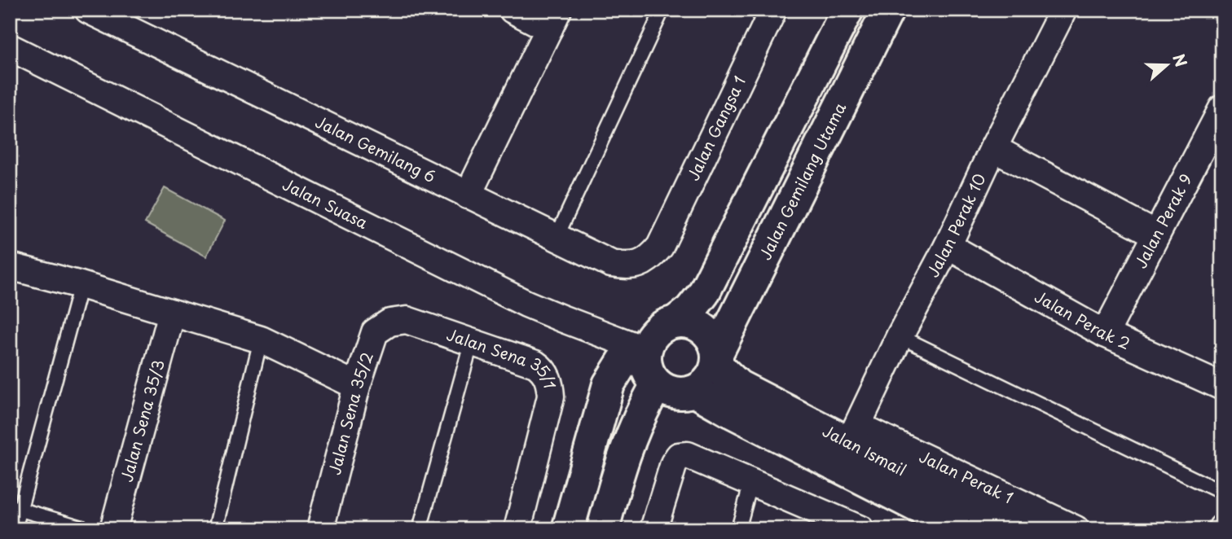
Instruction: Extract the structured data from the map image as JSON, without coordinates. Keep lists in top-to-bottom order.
{
  "streets": {
    "main road": ["Jalan Gemilang Utama", "Jalan Ismail"],
    "street": [
      "Jalan Gangsa 1",
      "Jalan Gemilang 6",
      "Jalan Suasa",
      "Jalan Perak 9",
      "Jalan Perak 10",
      "Jalan Perak 2",
      "Jalan Sena 35/1",
      "Jalan Sena 35/2",
      "Jalan Sena 35/3",
      "Jalan Perak 1"
    ]
  },
  "crossings": [
    ["Jalan Gangsa 1", "Jalan Gemilang 6"],
    ["Jalan Gemilang Utama", "Jalan Suasa"],
    ["Jalan Gemilang Utama", "Jalan Ismail"],
    ["Jalan Suasa", "Jalan Ismail"],
    ["Jalan Perak 9", "Jalan Perak 2"],
    ["Jalan Perak 10", "Jalan Perak 2"],
    ["Jalan Perak 10", "Jalan Ismail"],
    ["Jalan Perak 10", "Jalan Perak 1"],
    ["Jalan Sena 35/1", "Jalan Sena 35/2"],
    ["Jalan Ismail", "Jalan Perak 1"]
  ],
  "north": "right"
}
